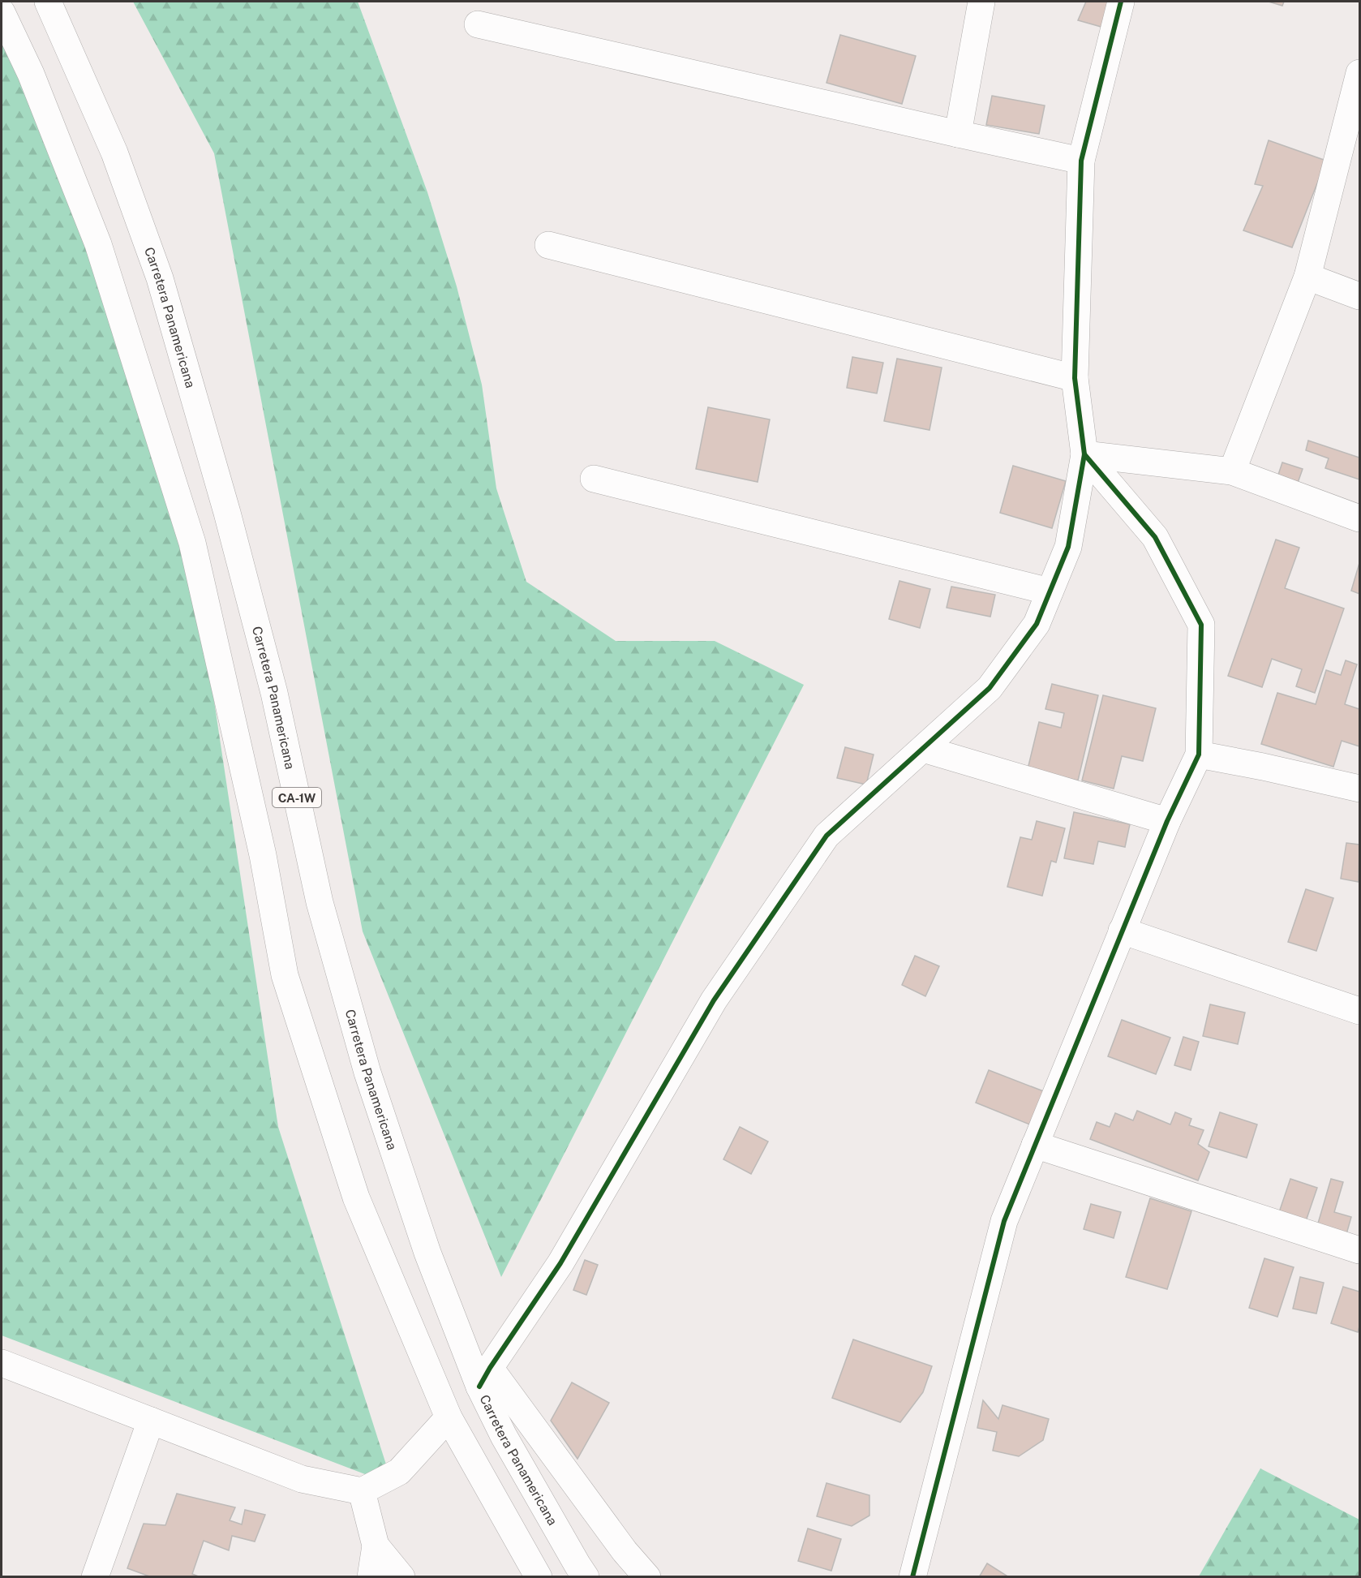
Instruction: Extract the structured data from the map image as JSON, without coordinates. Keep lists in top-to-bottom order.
{
  "streets": {
    "main road": ["Carretera Panamericana", "CA-1W"]
  }
}
